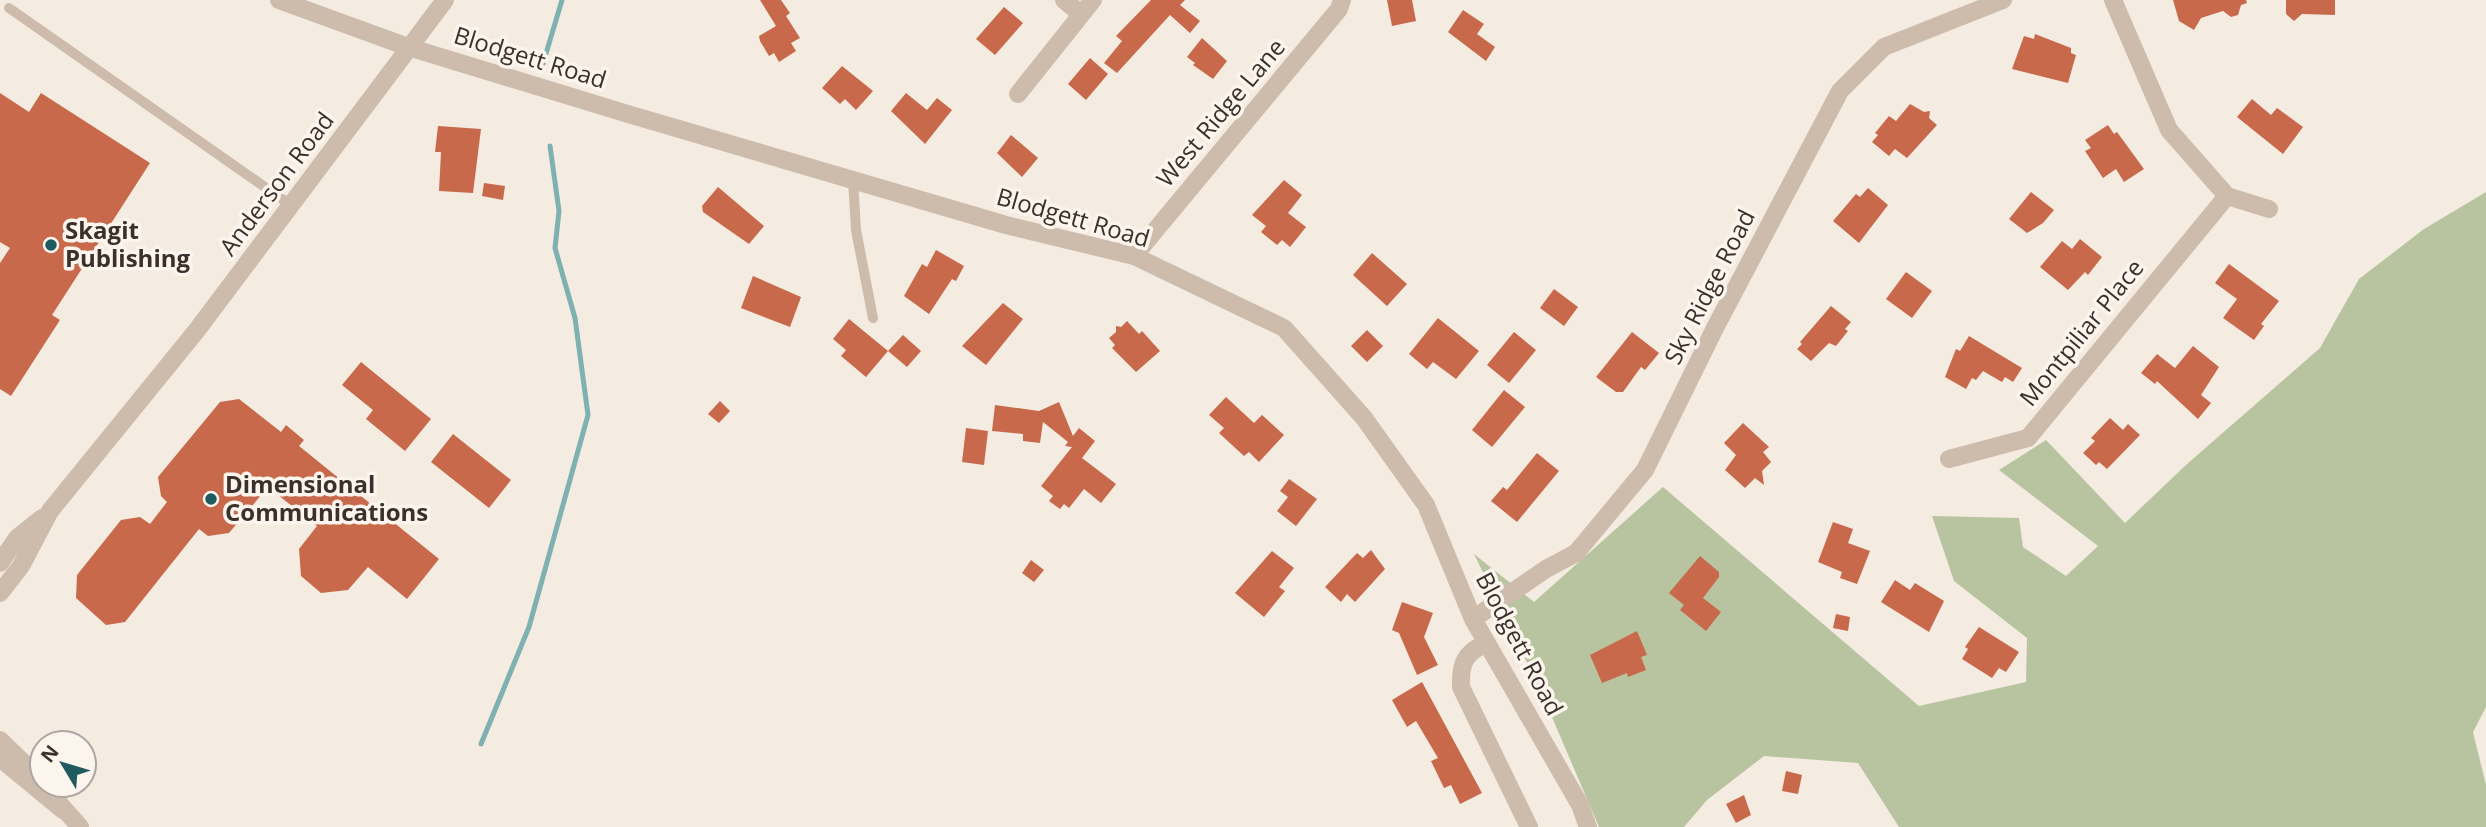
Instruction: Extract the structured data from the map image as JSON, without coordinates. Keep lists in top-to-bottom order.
{
  "streets": {
    "street": [
      "Blodgett Road",
      "West Ridge Lane",
      "Anderson Road",
      "Sky Ridge Road",
      "Montpiliar Place"
    ]
  },
  "crossings": [
    ["Blodgett Road", "West Ridge Lane"],
    ["Blodgett Road", "Anderson Road"],
    ["Blodgett Road", "Sky Ridge Road"]
  ],
  "places": ["Skagit Publishing", "Dimensional Communications"],
  "north": "top left"
}
